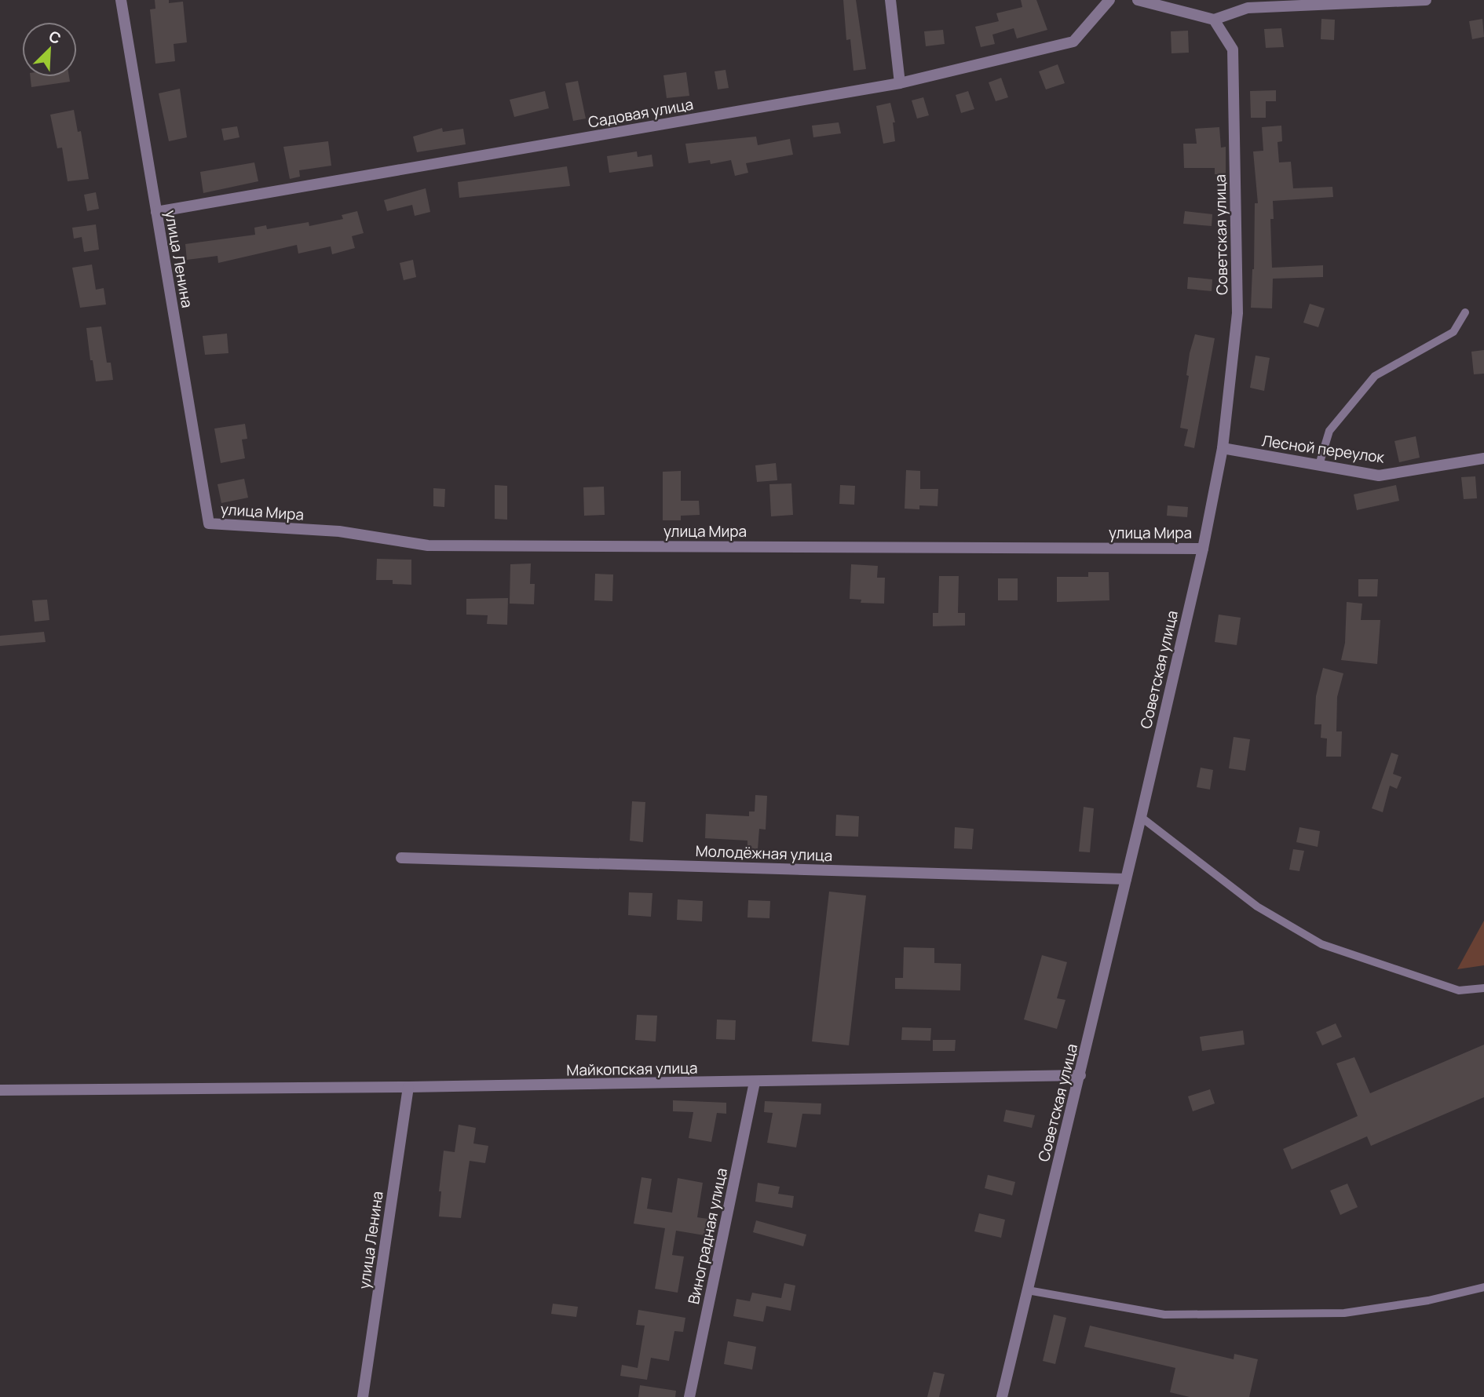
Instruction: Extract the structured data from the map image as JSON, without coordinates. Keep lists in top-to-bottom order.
{
  "streets": {
    "street": [
      "Садовая улица",
      "Советская улица",
      "улица Ленина",
      "Лесной переулок",
      "улица Мира",
      "Молодёжная улица",
      "Майкопская улица",
      "Виноградная улица"
    ]
  },
  "crossings": [
    ["Садовая улица", "улица Ленина"],
    ["Советская улица", "Лесной переулок"],
    ["Советская улица", "улица Мира"],
    ["Советская улица", "Молодёжная улица"],
    ["Советская улица", "Майкопская улица"],
    ["улица Ленина", "улица Мира"],
    ["улица Ленина", "Майкопская улица"],
    ["Майкопская улица", "Виноградная улица"]
  ],
  "north": "top right"
}
